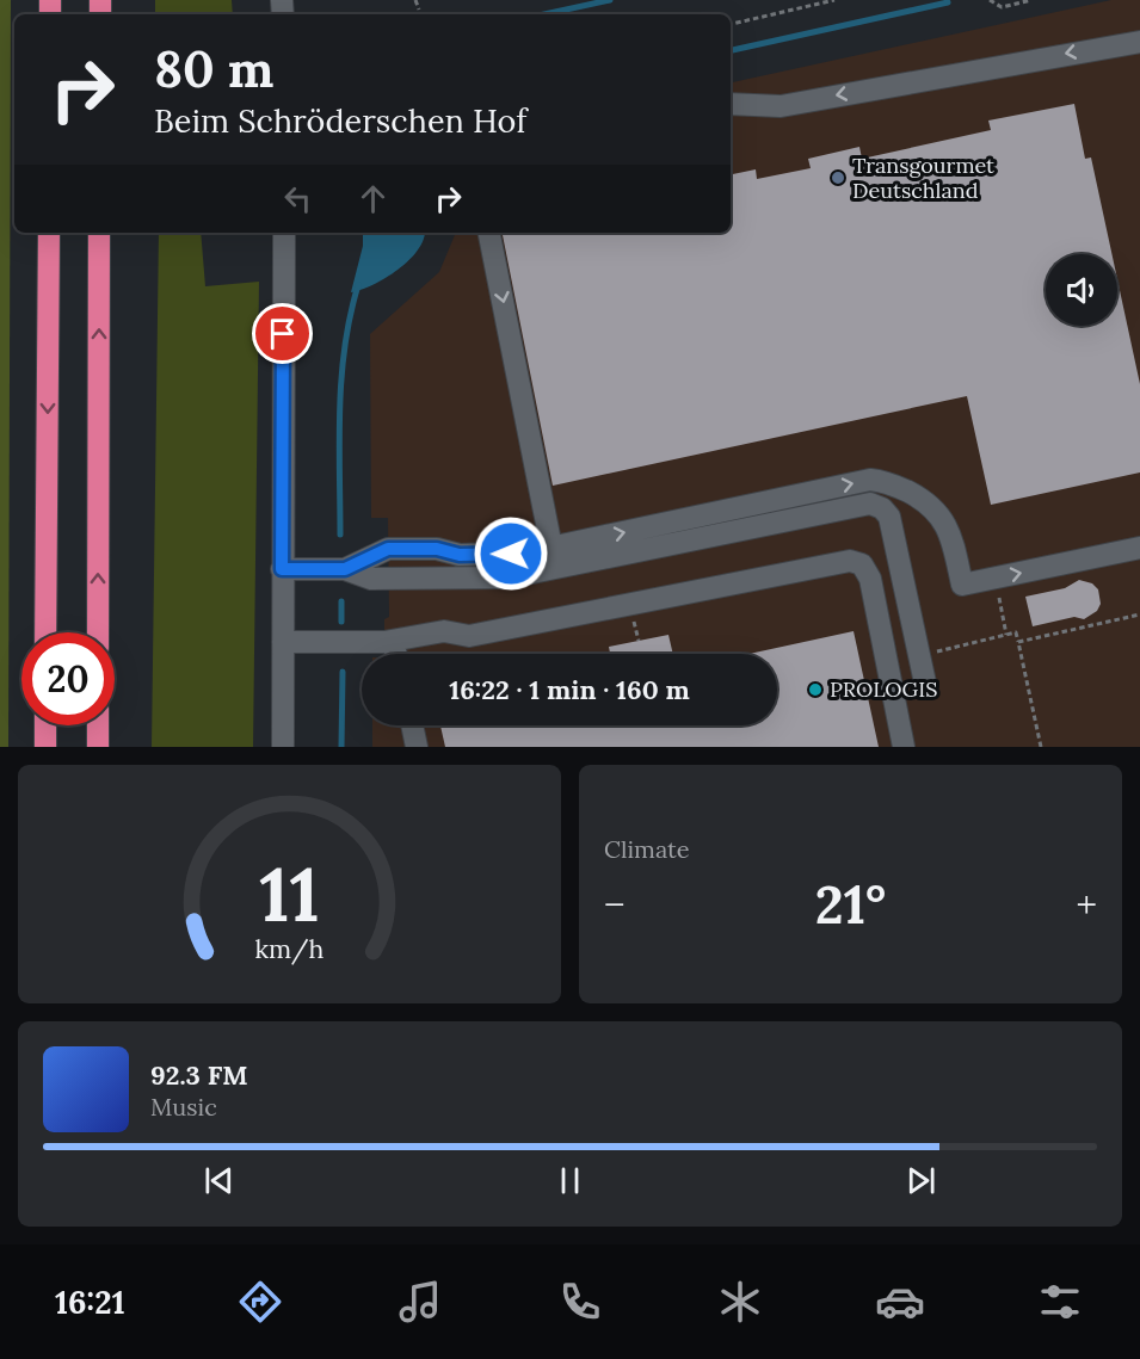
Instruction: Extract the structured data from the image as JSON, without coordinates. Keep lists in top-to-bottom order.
{
  "places": ["Transgourmet Deutschland", "PROLOGIS"],
  "page": {
    "turn": ["80 m", "Beim Schröderschen Hof"],
    "limit": "20",
    "trip": "16:22 · 1 min · 160 m",
    "tile": "Climate",
    "heat": ["−", "21°", "+"],
    "song": ["92.3 FM", "Music"],
    "tabs": "16:21",
    "gauge": ["11", "km/h"]
  }
}
